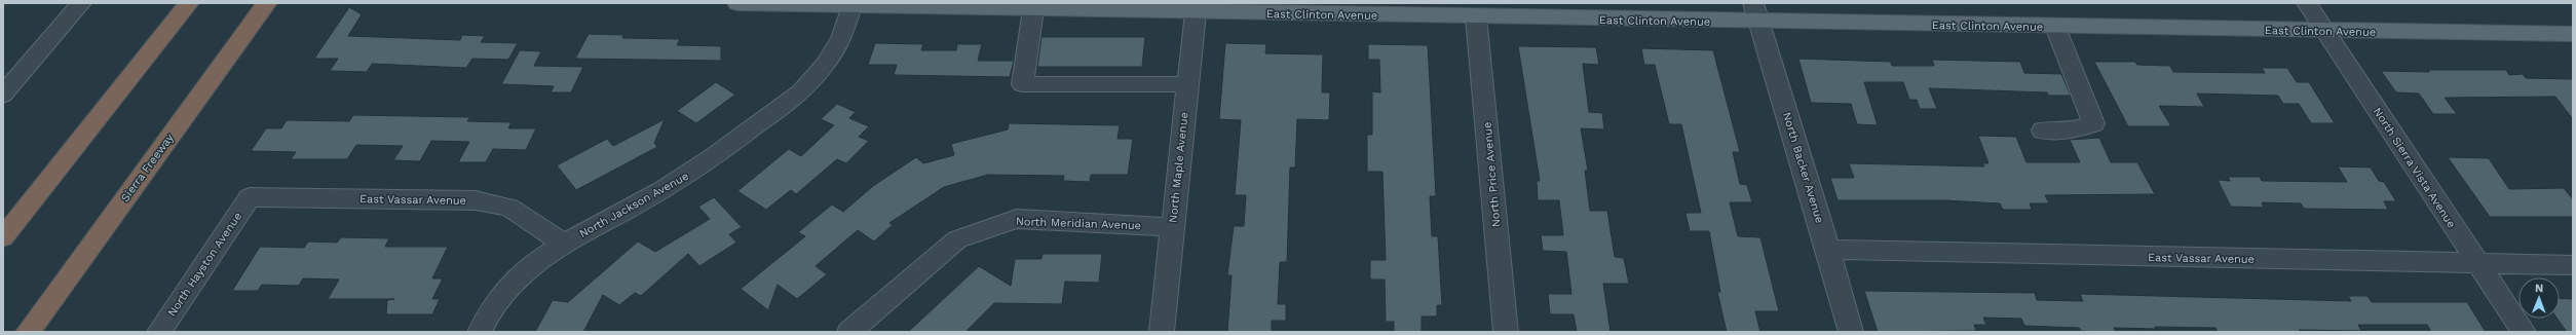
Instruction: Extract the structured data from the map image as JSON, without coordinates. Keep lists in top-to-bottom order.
{
  "streets": {
    "highway": ["Sierra Freeway"],
    "main road": ["East Clinton Avenue"],
    "street": [
      "North Maple Avenue",
      "North Backer Avenue",
      "North Sierra Vista Avenue",
      "North Price Avenue",
      "East Vassar Avenue",
      "North Jackson Avenue",
      "North Meridian Avenue",
      "North Hayston Avenue"
    ]
  },
  "crossings": [
    ["East Clinton Avenue", "North Maple Avenue"],
    ["East Clinton Avenue", "North Backer Avenue"],
    ["East Clinton Avenue", "North Sierra Vista Avenue"],
    ["East Clinton Avenue", "North Price Avenue"],
    ["East Clinton Avenue", "North Jackson Avenue"],
    ["North Maple Avenue", "North Meridian Avenue"],
    ["North Backer Avenue", "East Vassar Avenue"],
    ["North Sierra Vista Avenue", "East Vassar Avenue"],
    ["East Vassar Avenue", "North Jackson Avenue"],
    ["East Vassar Avenue", "North Hayston Avenue"]
  ],
  "north": "top"
}
